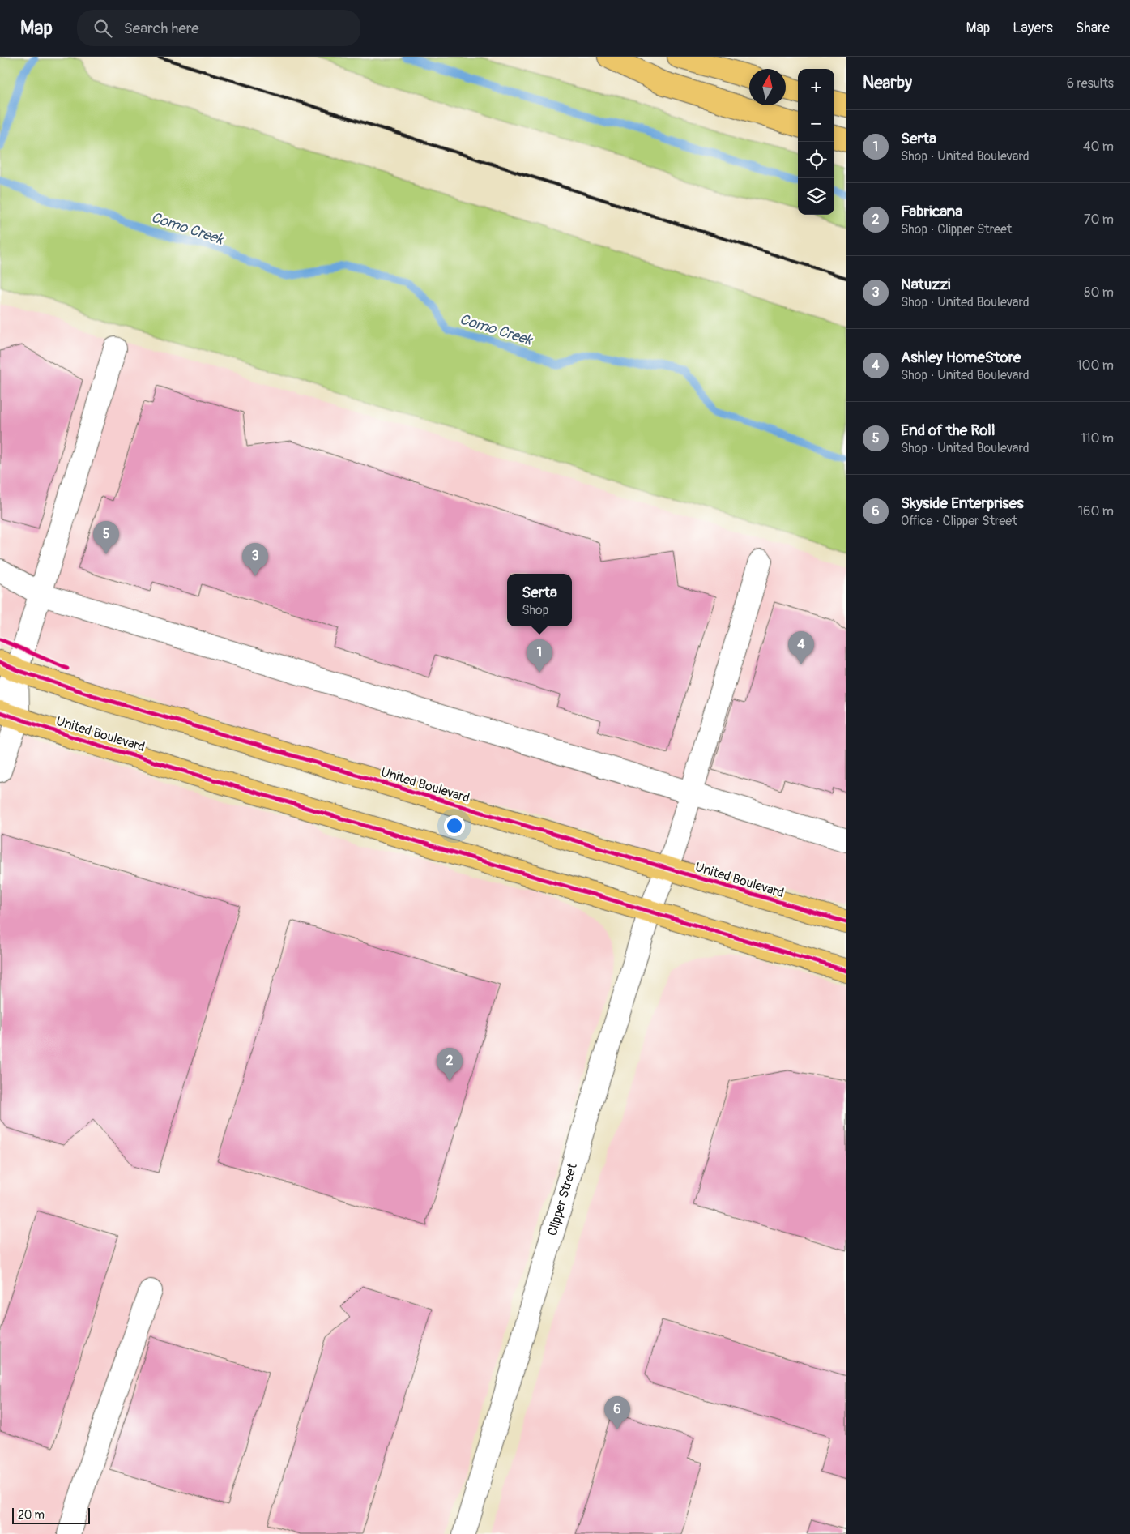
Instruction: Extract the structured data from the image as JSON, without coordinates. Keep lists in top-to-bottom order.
{
  "streets": {
    "main road": ["United Boulevard"],
    "street": ["Clipper Street"]
  },
  "crossings": [
    ["United Boulevard", "Clipper Street"]
  ],
  "water": ["Como Creek"],
  "scale_bar": "20 m",
  "north": "top",
  "page": {
    "header": "Map",
    "search": "Search here",
    "nav": ["Map", "Layers", "Share"],
    "heading": ["Nearby", "6 results"],
    "map_buttons": ["+", "−"],
    "list": [
      {
        "mark": "1",
        "name": "Serta",
        "note": "Shop · United Boulevard",
        "value": "40 m"
      },
      {
        "mark": "2",
        "name": "Fabricana",
        "note": "Shop · Clipper Street",
        "value": "70 m"
      },
      {
        "mark": "3",
        "name": "Natuzzi",
        "note": "Shop · United Boulevard",
        "value": "80 m"
      },
      {
        "mark": "4",
        "name": "Ashley HomeStore",
        "note": "Shop · United Boulevard",
        "value": "100 m"
      },
      {
        "mark": "5",
        "name": "End of the Roll",
        "note": "Shop · United Boulevard",
        "value": "110 m"
      },
      {
        "mark": "6",
        "name": "Skyside Enterprises",
        "note": "Office · Clipper Street",
        "value": "160 m"
      }
    ],
    "pins": [
      "5",
      "3",
      "4",
      "1",
      "2",
      "6"
    ],
    "popup": ["Serta", "Shop"],
    "scale": "20 m"
  }
}
